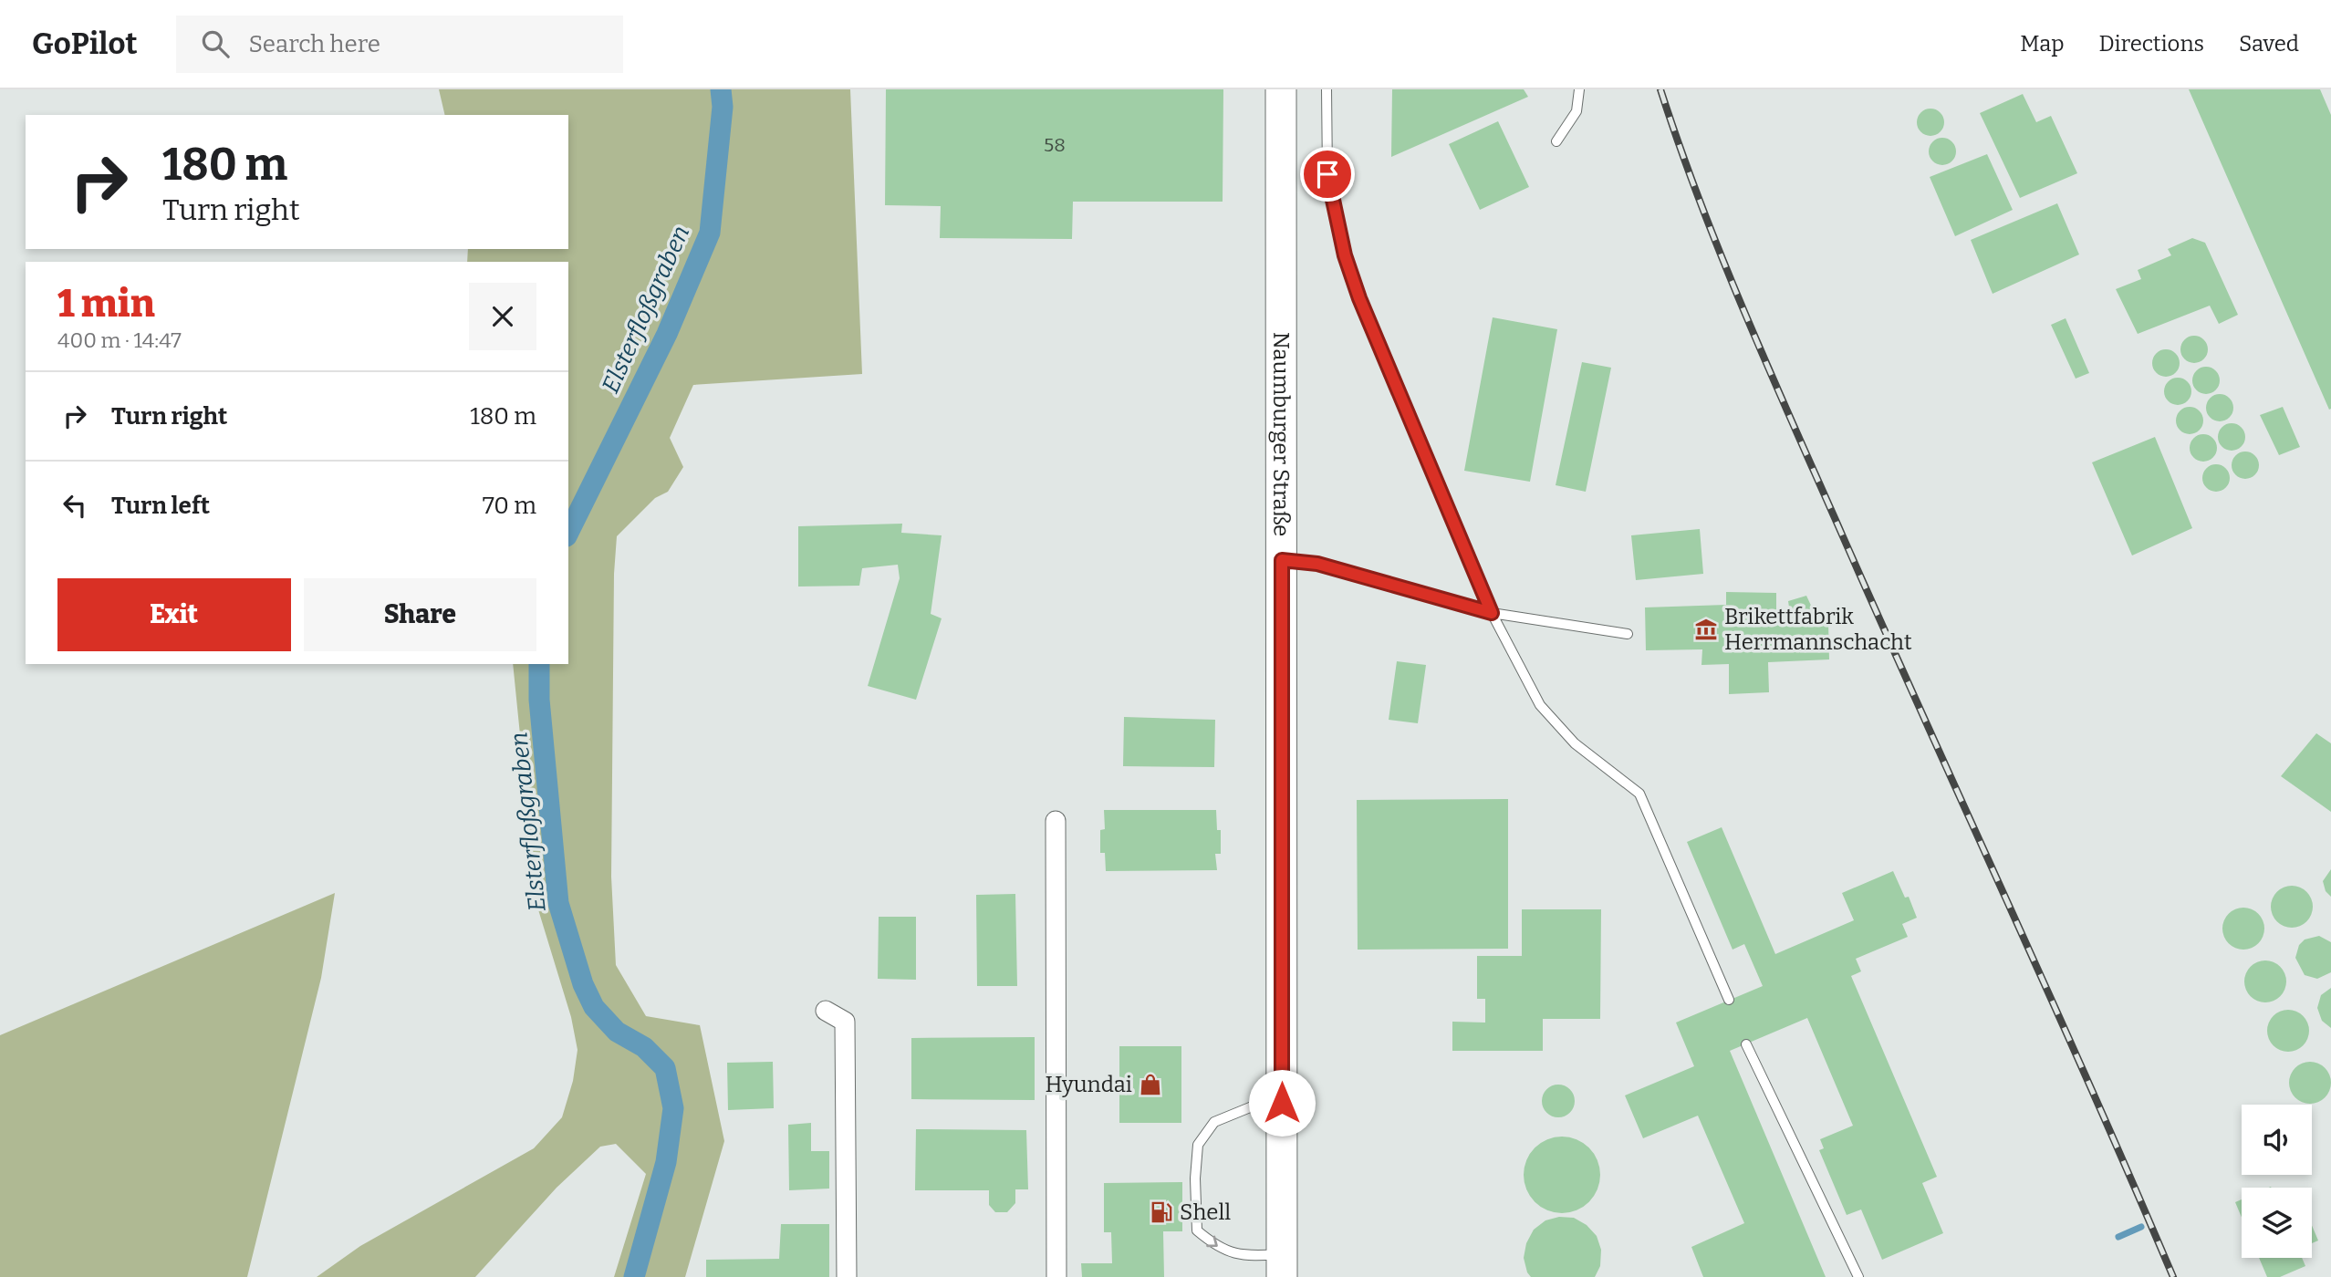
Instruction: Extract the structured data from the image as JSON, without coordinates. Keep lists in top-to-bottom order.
{
  "streets": {
    "main road": ["Naumburger Straße"]
  },
  "water": ["Elsterfloßgraben"],
  "places": {
    "museum": ["Brikettfabrik Herrmannschacht"],
    "shop": ["Hyundai"],
    "fuel station": ["Shell"]
  },
  "house_numbers": ["58"],
  "page": {
    "header": "GoPilot",
    "search": "Search here",
    "nav": ["Map", "Directions", "Saved"],
    "turn": ["180 m", "Turn right"],
    "heading": ["1 min", "400 m · 14:47"],
    "list": [
      {
        "name": "Turn right",
        "value": "180 m"
      },
      {
        "name": "Turn left",
        "value": "70 m"
      }
    ],
    "buttons": ["Exit", "Share"]
  }
}
